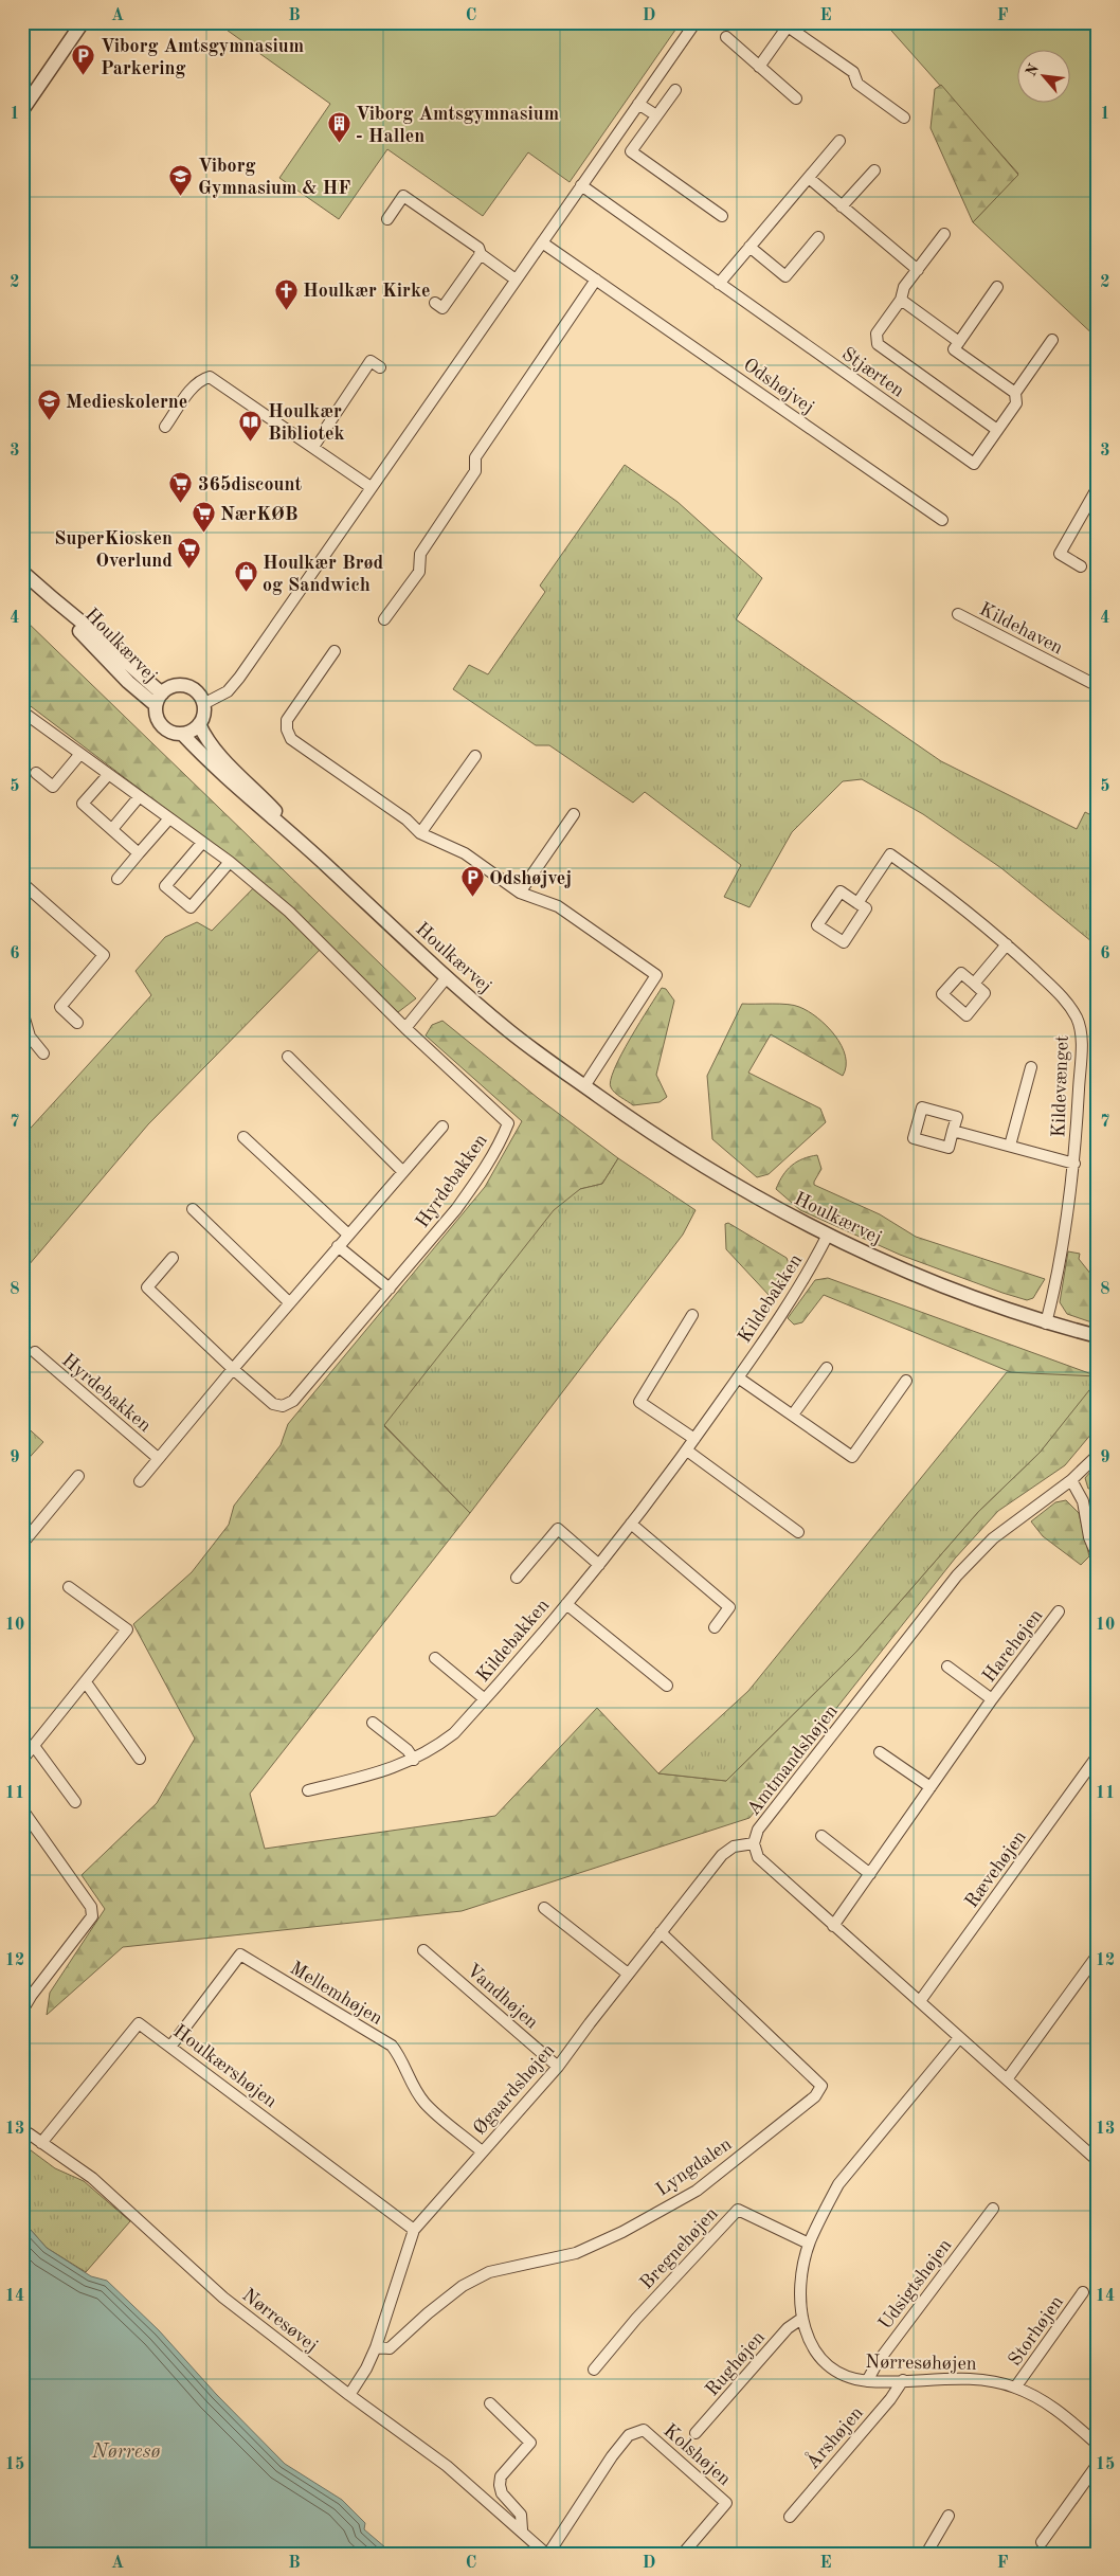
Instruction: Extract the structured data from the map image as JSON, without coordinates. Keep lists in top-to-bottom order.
{
  "streets": {
    "street": [
      "Stjærten",
      "Odshøjvej",
      "Kildehaven",
      "Houlkærvej",
      "Kildevænget",
      "Hyrdebakken",
      "Kildebakken",
      "Harehøjen",
      "Amtmandshøjen",
      "Rævehøjen",
      "Mellemhøjen",
      "Vandhøjen",
      "Houlkærshøjen",
      "Øgaardshøjen",
      "Lyngdalen",
      "Bregnehøjen",
      "Udsigtshøjen",
      "Nørresøvej",
      "Storhøjen",
      "Nørresøhøjen",
      "Rughøjen",
      "Årshøjen",
      "Kolshøjen"
    ]
  },
  "crossings": [
    ["Houlkærvej", "Kildevænget"],
    ["Houlkærvej", "Kildebakken"],
    ["Harehøjen", "Amtmandshøjen"],
    ["Amtmandshøjen", "Rævehøjen"],
    ["Amtmandshøjen", "Øgaardshøjen"],
    ["Amtmandshøjen", "Nørresøhøjen"],
    ["Mellemhøjen", "Houlkærshøjen"],
    ["Mellemhøjen", "Øgaardshøjen"],
    ["Vandhøjen", "Øgaardshøjen"],
    ["Houlkærshøjen", "Øgaardshøjen"],
    ["Houlkærshøjen", "Nørresøvej"],
    ["Øgaardshøjen", "Lyngdalen"],
    ["Øgaardshøjen", "Nørresøvej"],
    ["Bregnehøjen", "Nørresøhøjen"],
    ["Udsigtshøjen", "Nørresøhøjen"],
    ["Nørresøvej", "Kolshøjen"],
    ["Storhøjen", "Nørresøhøjen"],
    ["Nørresøhøjen", "Rughøjen"],
    ["Nørresøhøjen", "Årshøjen"]
  ],
  "water": ["Nørresø"],
  "places": {
    "parking": ["Viborg Amtsgymnasium Parkering", "Odshøjvej"],
    "building": ["Viborg Amtsgymnasium - Hallen"],
    "school or university": ["Viborg Gymnasium & HF", "Medieskolerne"],
    "church": ["Houlkær Kirke"],
    "library": ["Houlkær Bibliotek"],
    "supermarket": ["365discount", "NærKØB", "SuperKiosken Overlund"],
    "shop": ["Houlkær Brød og Sandwich"]
  },
  "north": "top left",
  "grid": {
    "columns": [
      "A",
      "B",
      "C",
      "D",
      "E",
      "F"
    ],
    "rows": [
      "1",
      "2",
      "3",
      "4",
      "5",
      "6",
      "7",
      "8",
      "9",
      "10",
      "11",
      "12",
      "13",
      "14",
      "15"
    ]
  }
}
